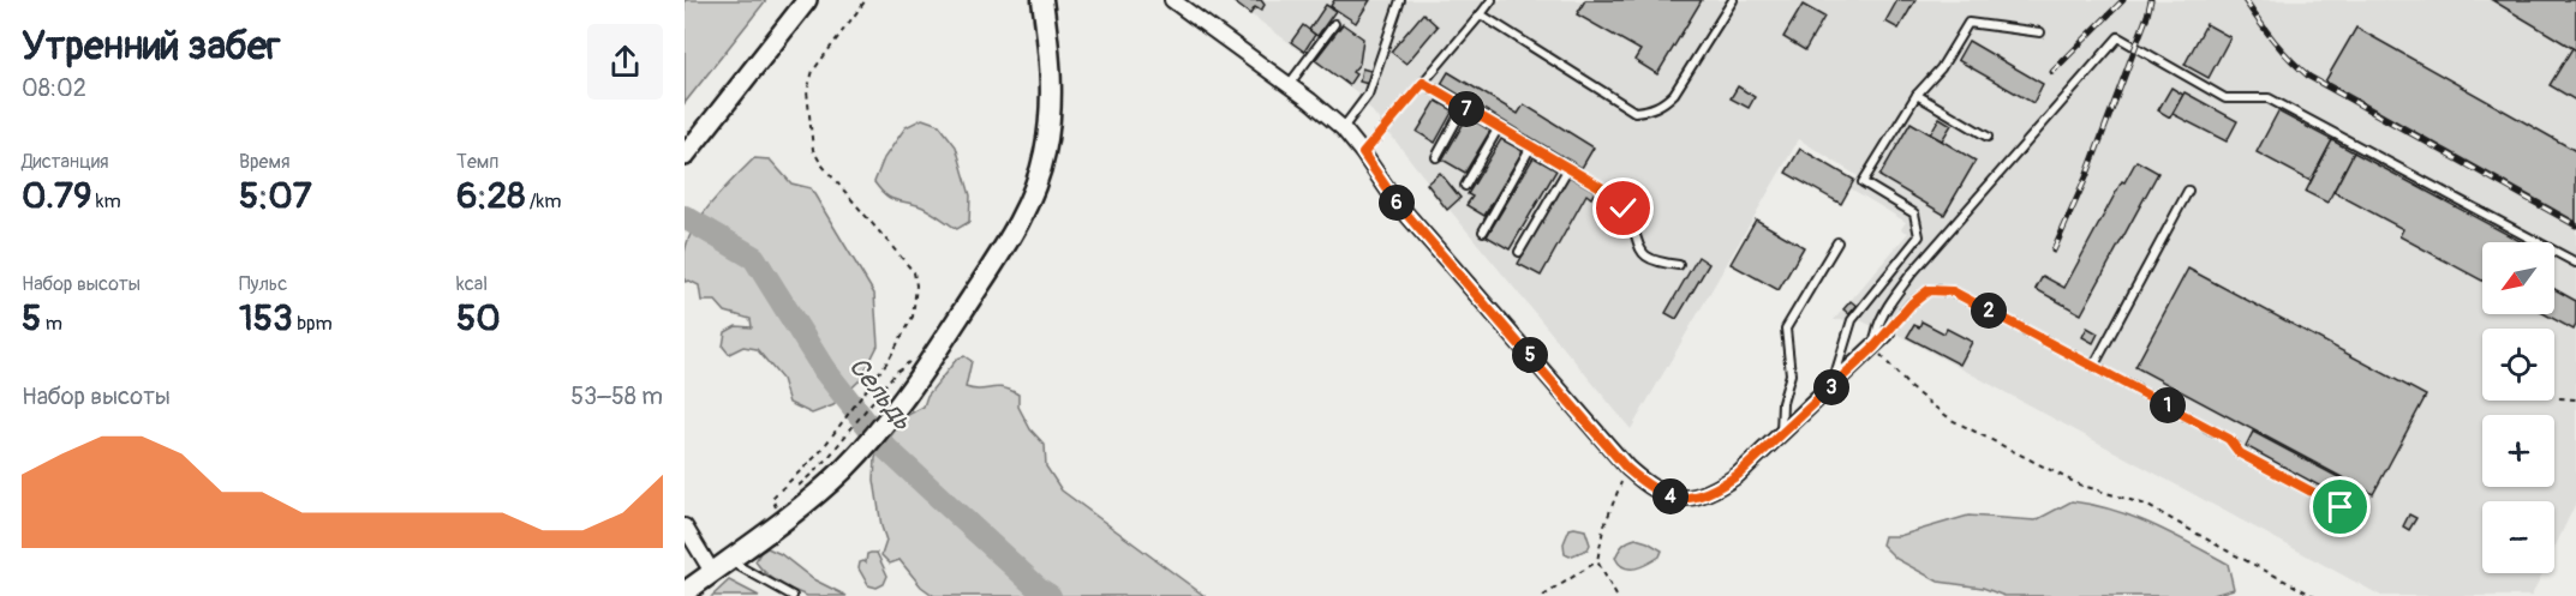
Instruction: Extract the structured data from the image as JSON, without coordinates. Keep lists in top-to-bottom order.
{
  "water": ["Сельдь"],
  "north": "bottom left",
  "page": {
    "heading": ["Утренний забег", "08:02"],
    "pins": [
      "7",
      "6",
      "2",
      "5",
      "3",
      "1",
      "4"
    ],
    "stats": [
      ["Дистанция", "0.79 km"],
      ["Время", "5:07"],
      ["Темп", "6:28 /km"],
      ["Набор высоты", "5 m"],
      ["Пульс", "153 bpm"],
      ["kcal", "50"]
    ],
    "map_buttons": ["+", "−"],
    "chart": ["Набор высоты", "53–58 m"]
  }
}
